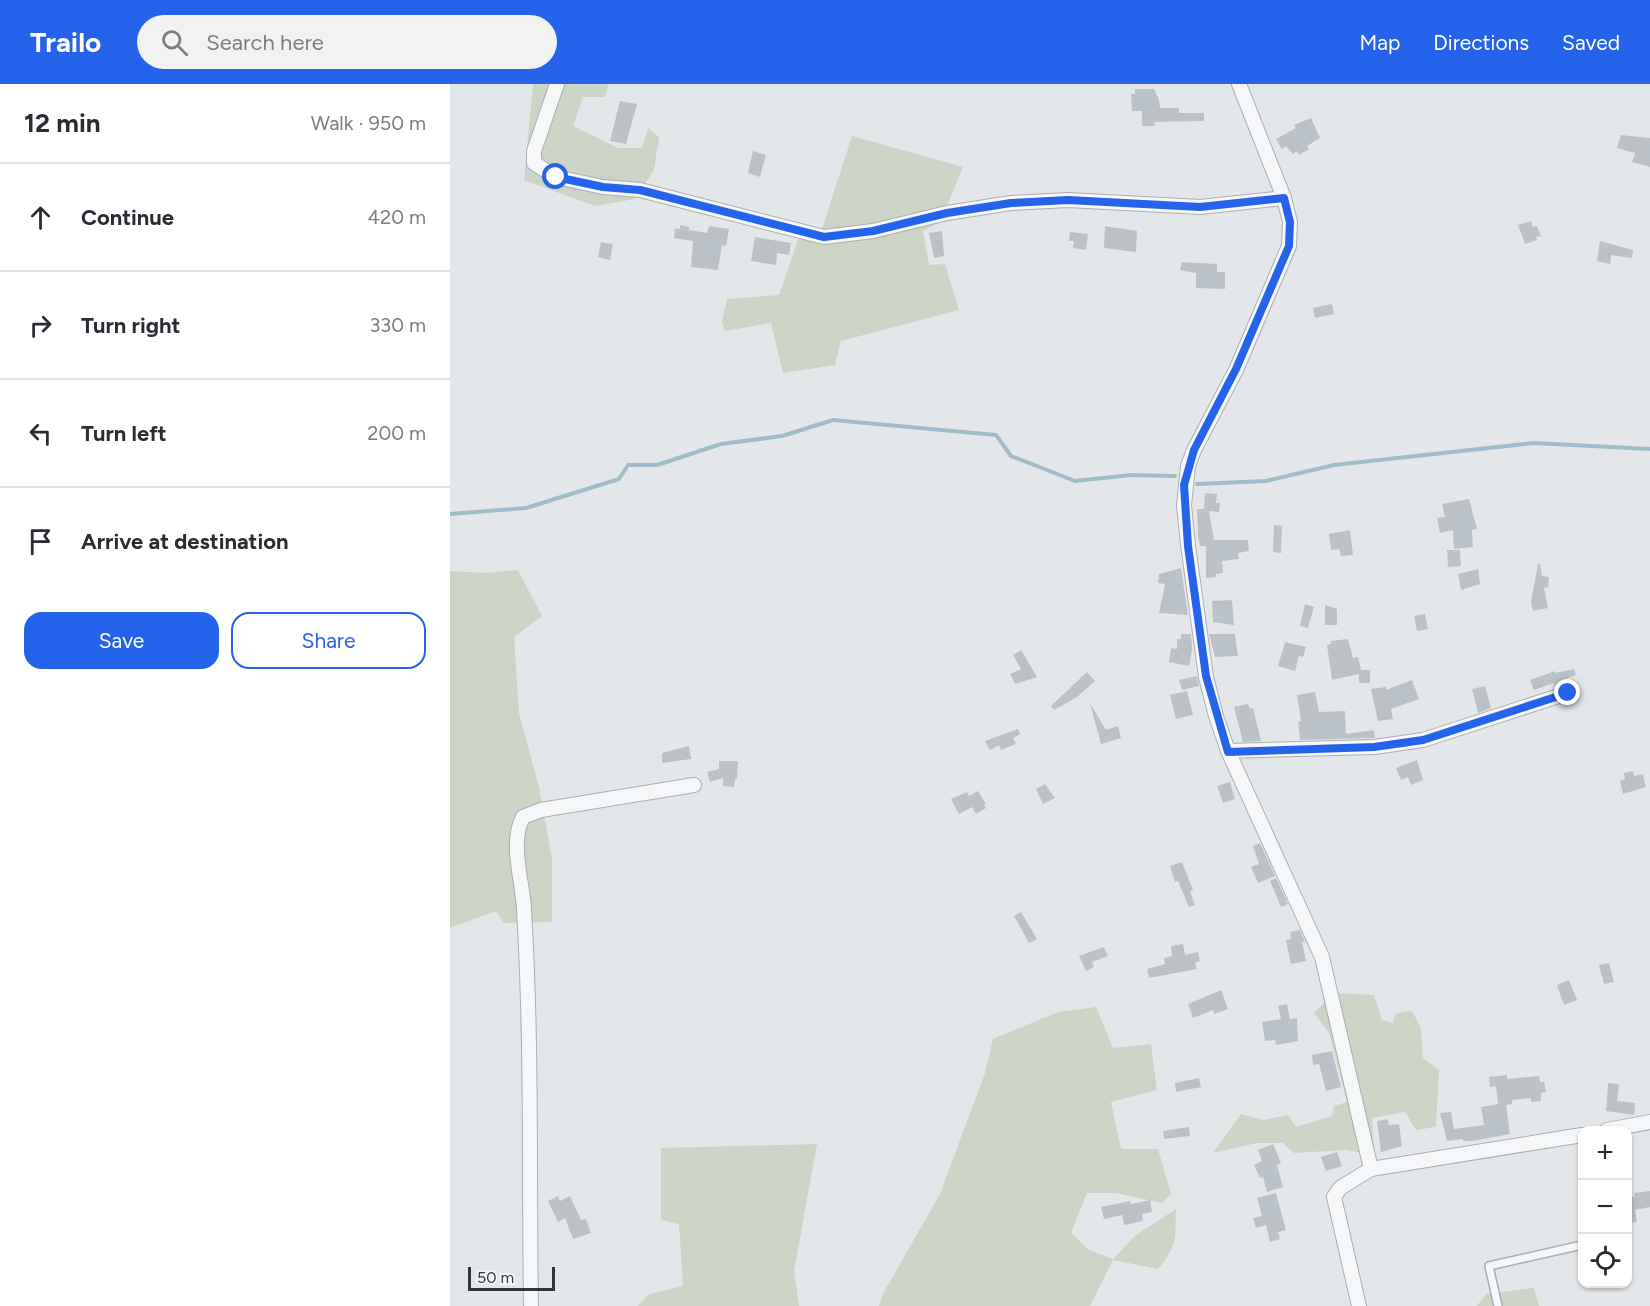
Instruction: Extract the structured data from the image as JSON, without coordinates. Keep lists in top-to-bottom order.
{
  "scale_bar": "50 m",
  "page": {
    "header": "Trailo",
    "search": "Search here",
    "nav": ["Map", "Directions", "Saved"],
    "heading": ["12 min", "Walk · 950 m"],
    "list": [
      ["Continue", "420 m"],
      ["Turn right", "330 m"],
      ["Turn left", "200 m"],
      "Arrive at destination"
    ],
    "buttons": ["Save", "Share"],
    "map_buttons": ["+", "−"],
    "scale": "50 m"
  }
}
